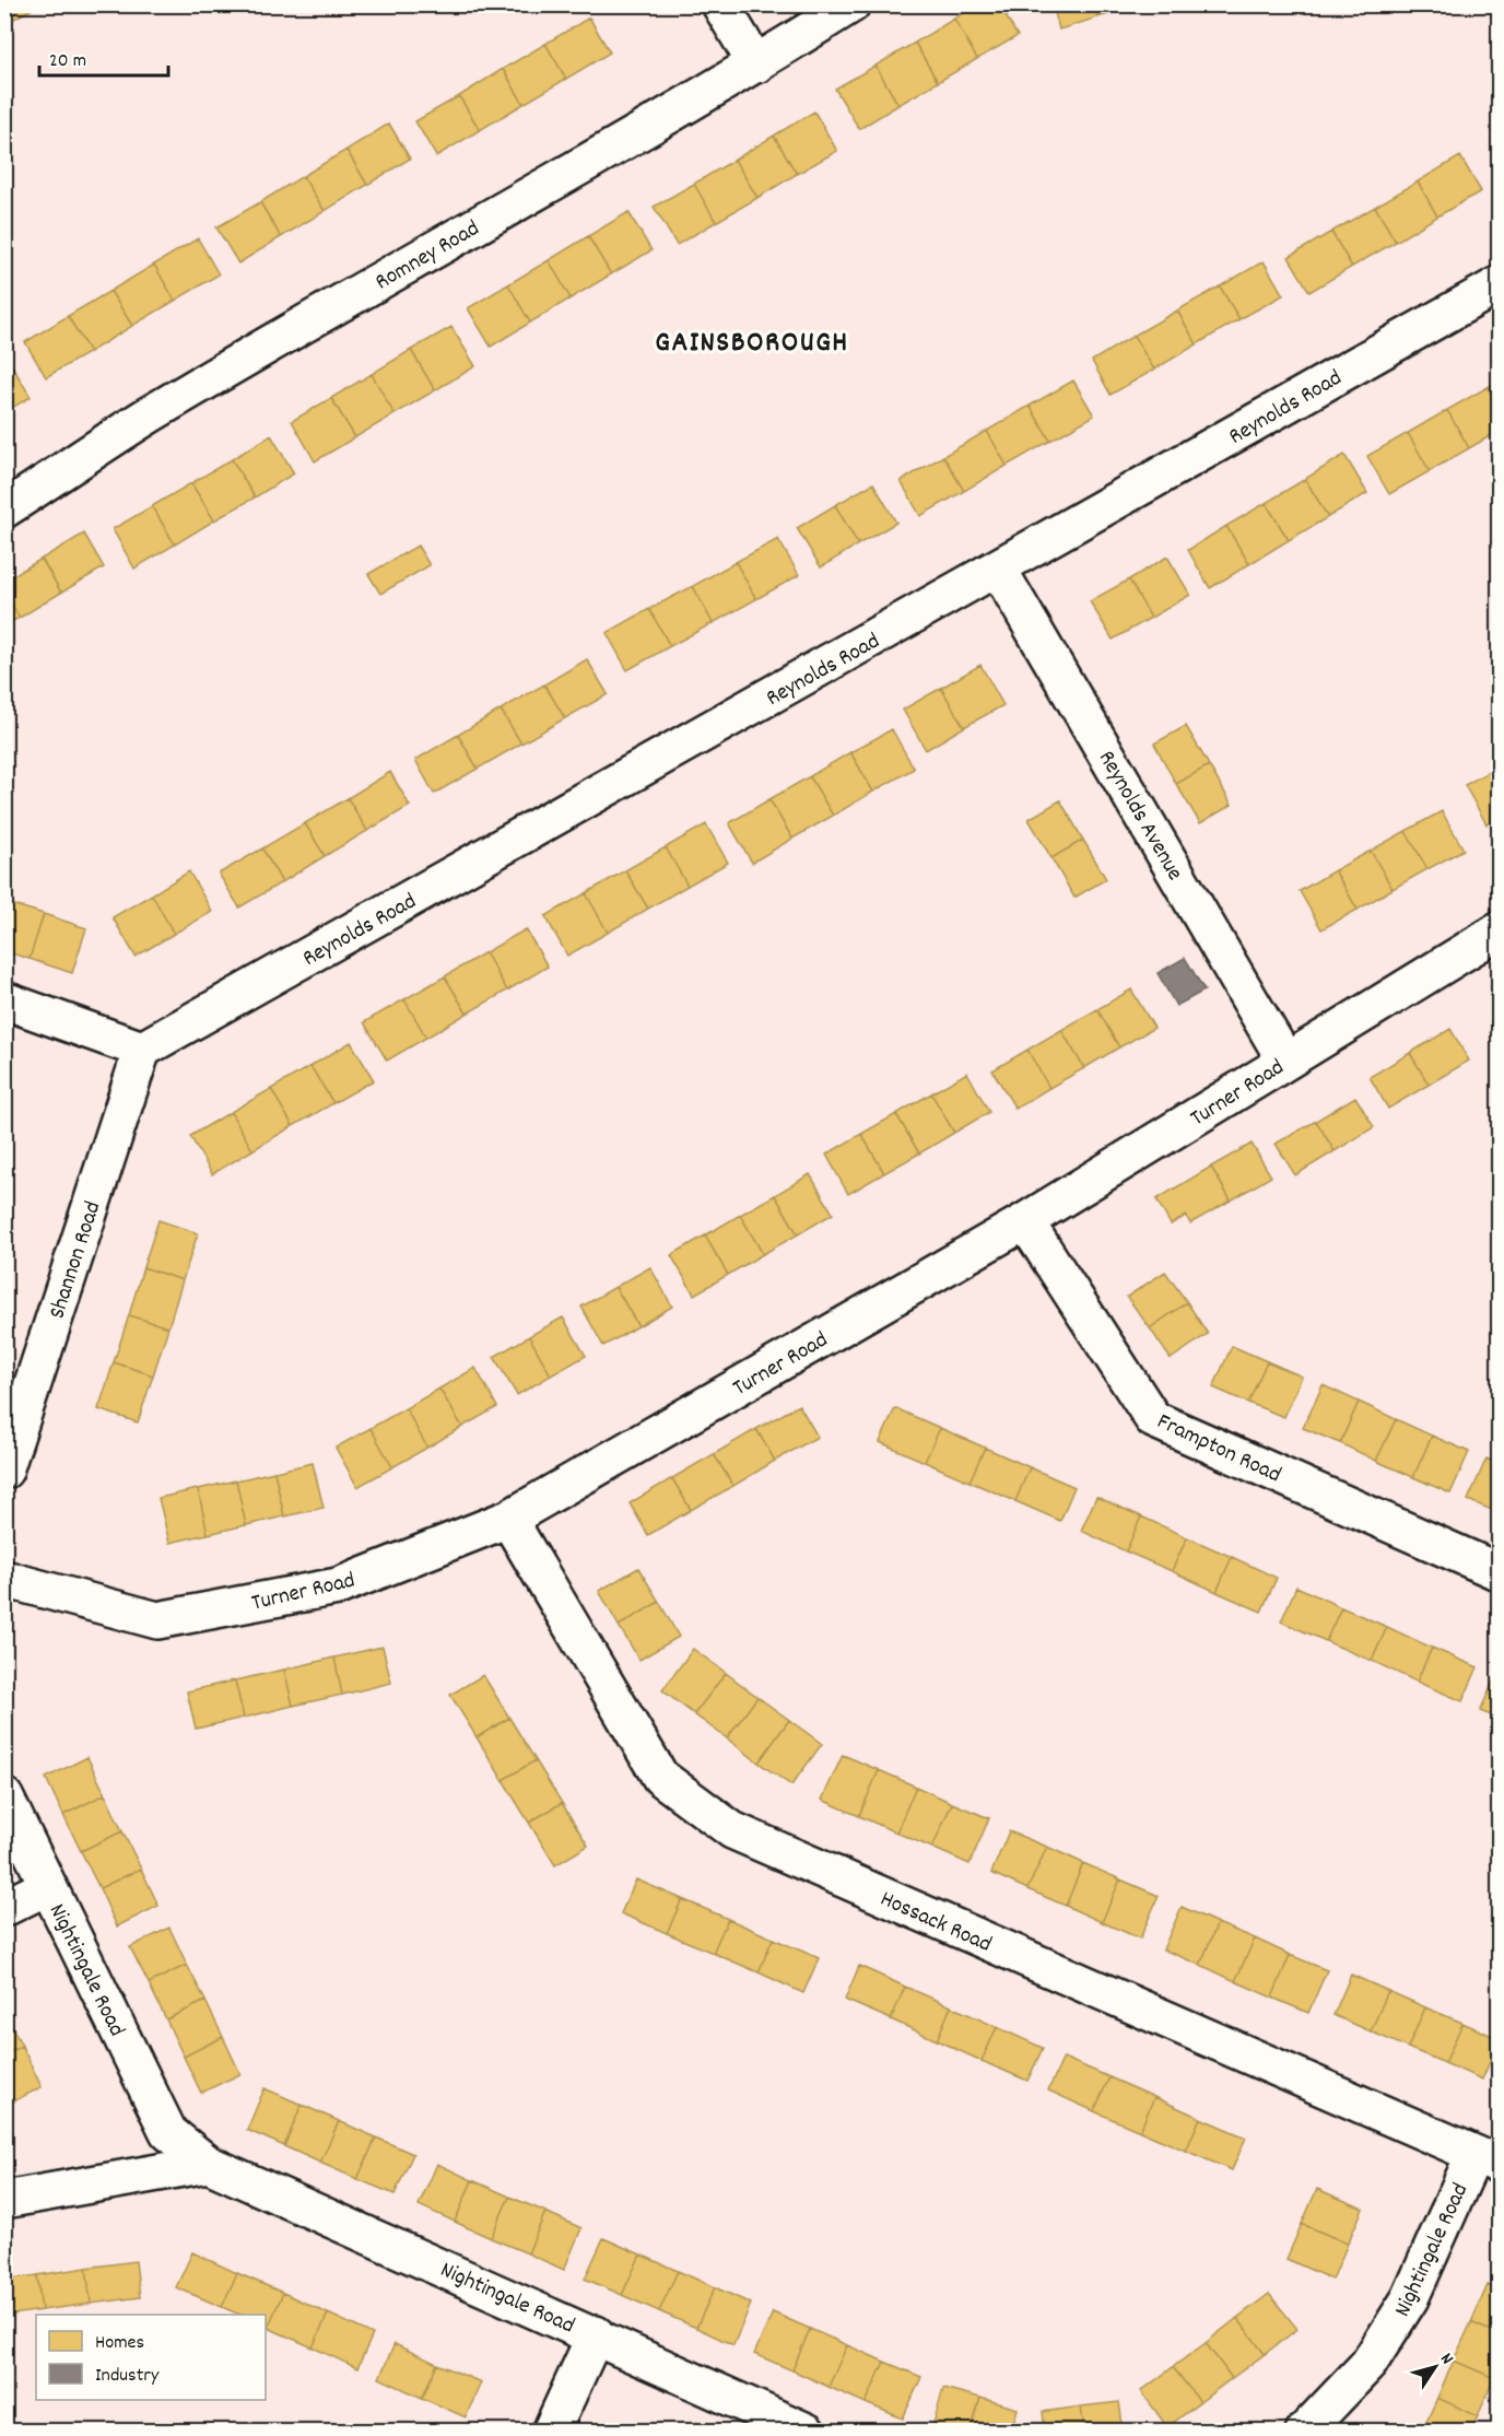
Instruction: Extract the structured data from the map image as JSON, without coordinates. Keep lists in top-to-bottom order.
{
  "streets": {
    "street": [
      "Romney Road",
      "Reynolds Road",
      "Reynolds Avenue",
      "Turner Road",
      "Shannon Road",
      "Frampton Road",
      "Hossack Road",
      "Nightingale Road"
    ]
  },
  "crossings": [
    ["Reynolds Road", "Reynolds Avenue"],
    ["Reynolds Road", "Shannon Road"],
    ["Reynolds Avenue", "Turner Road"],
    ["Turner Road", "Frampton Road"],
    ["Turner Road", "Hossack Road"],
    ["Hossack Road", "Nightingale Road"]
  ],
  "districts": ["GAINSBOROUGH"],
  "legend": ["Homes", "Industry"],
  "scale_bar": "20 m",
  "north": "top right"
}
